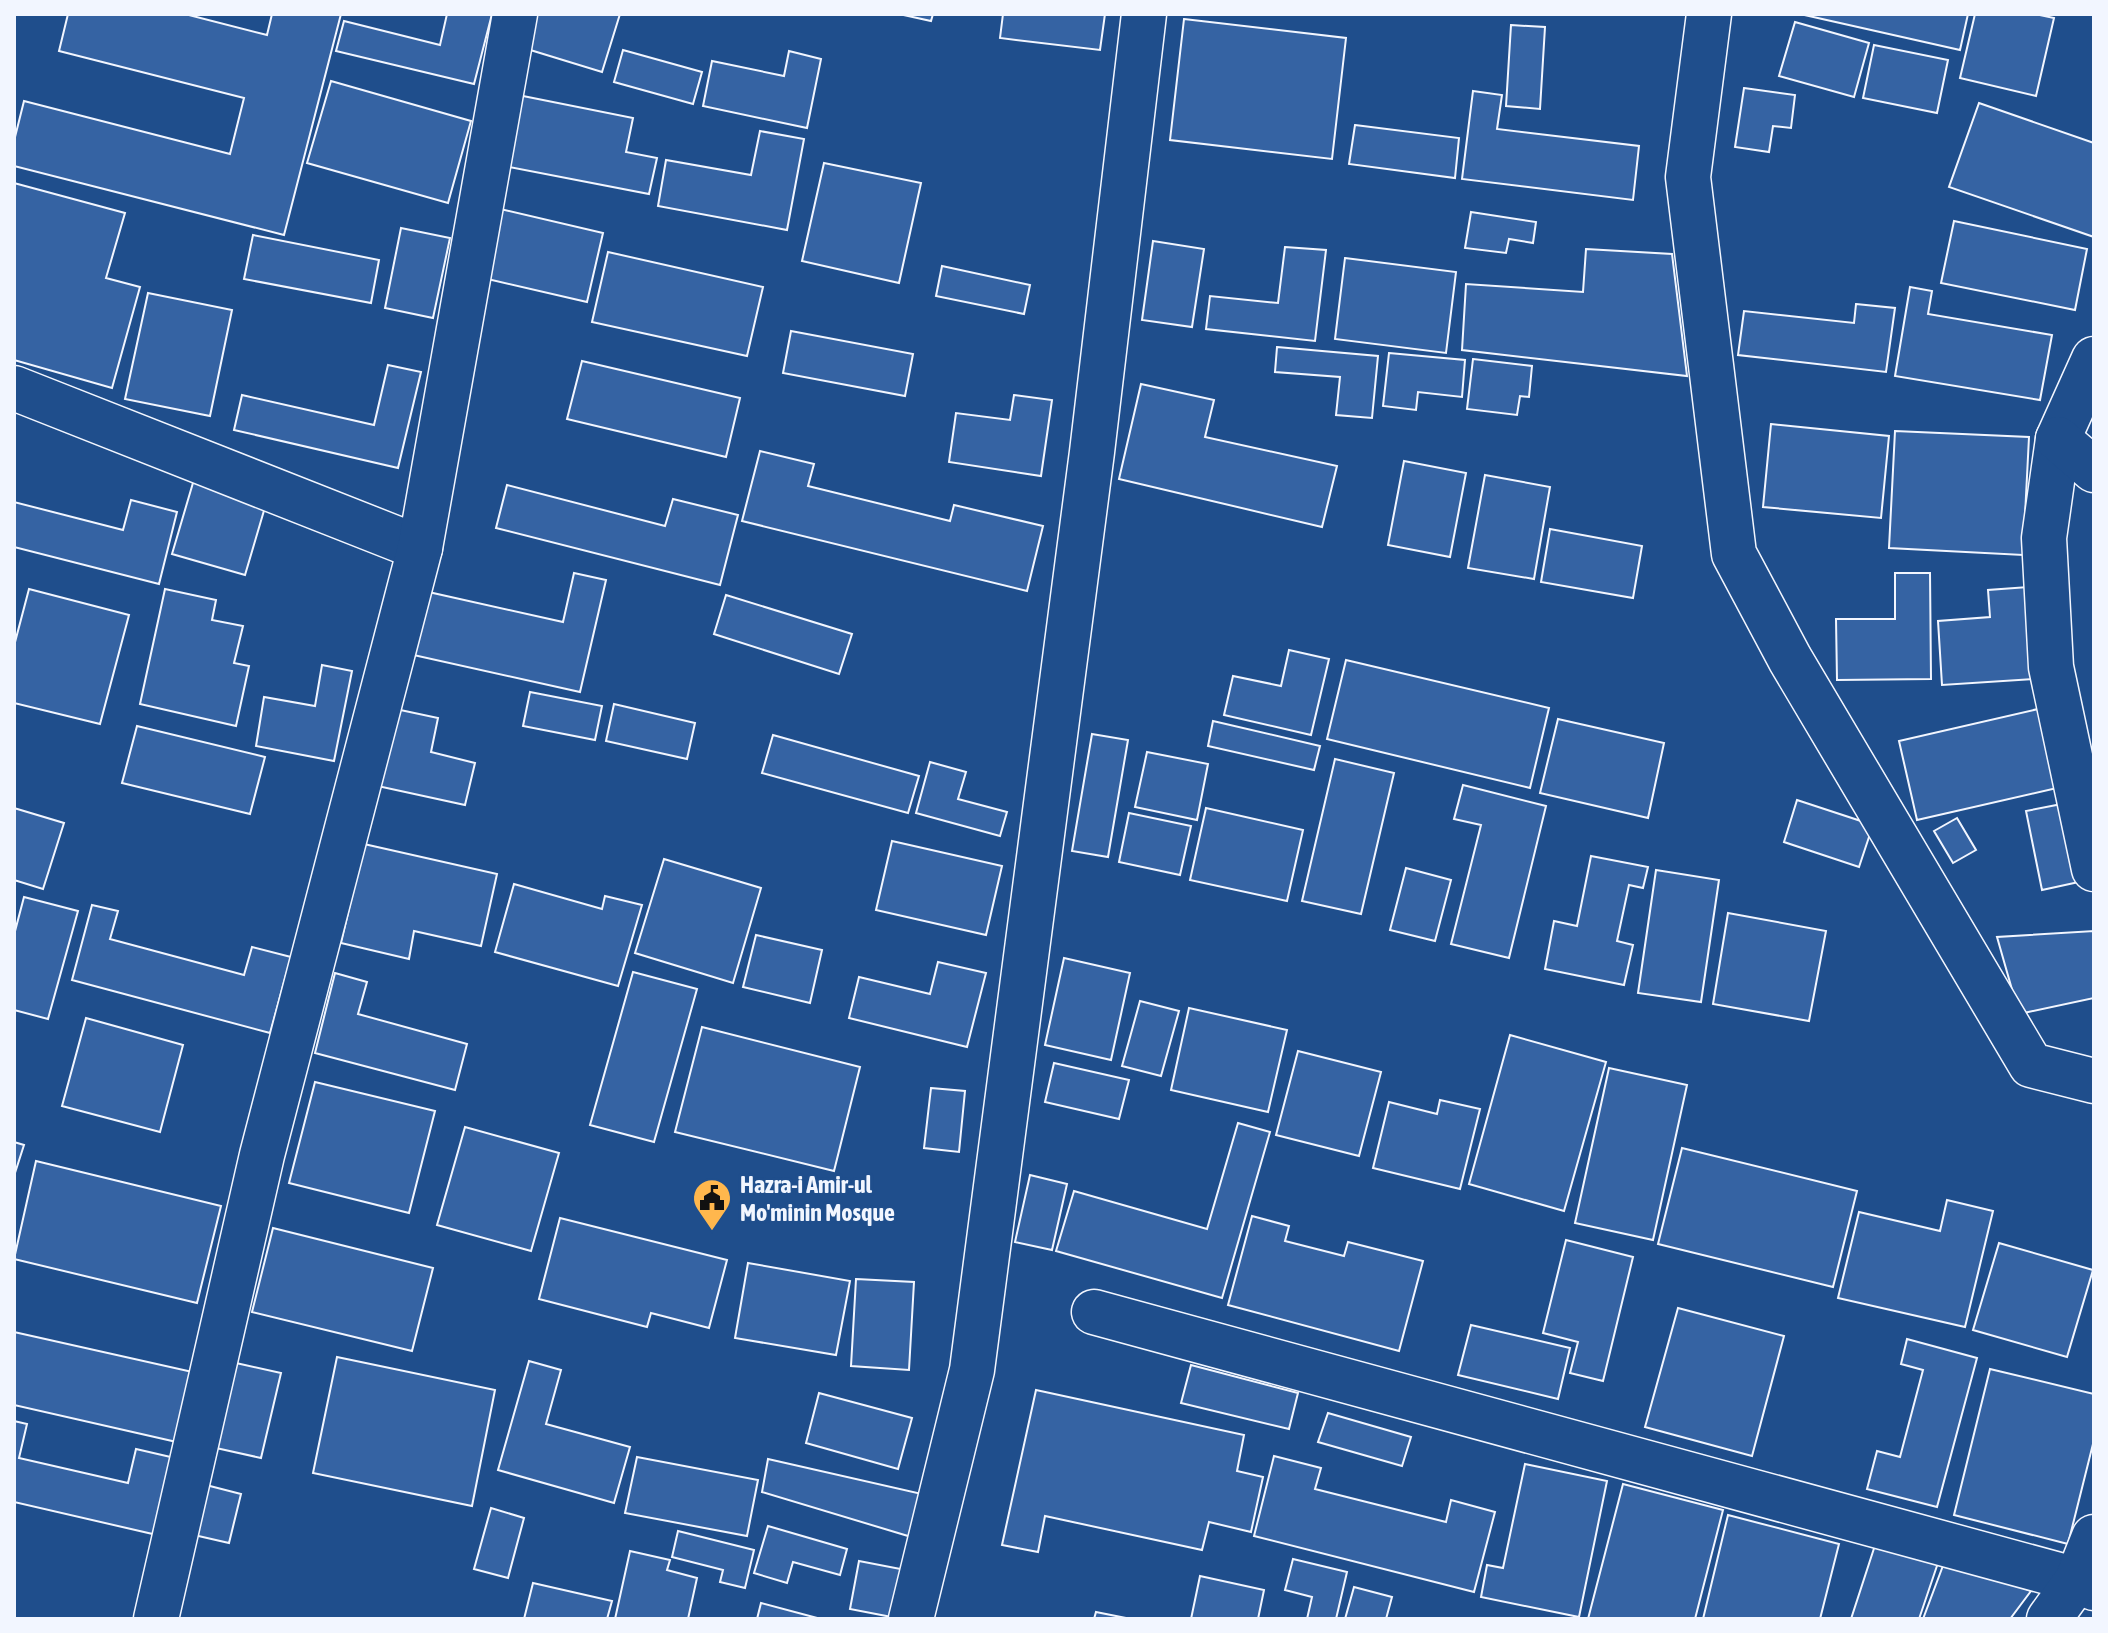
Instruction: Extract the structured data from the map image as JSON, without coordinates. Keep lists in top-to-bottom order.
{
  "places": {
    "public building": ["Hazra-i Amir-ul Mo'minin Mosque"]
  }
}
